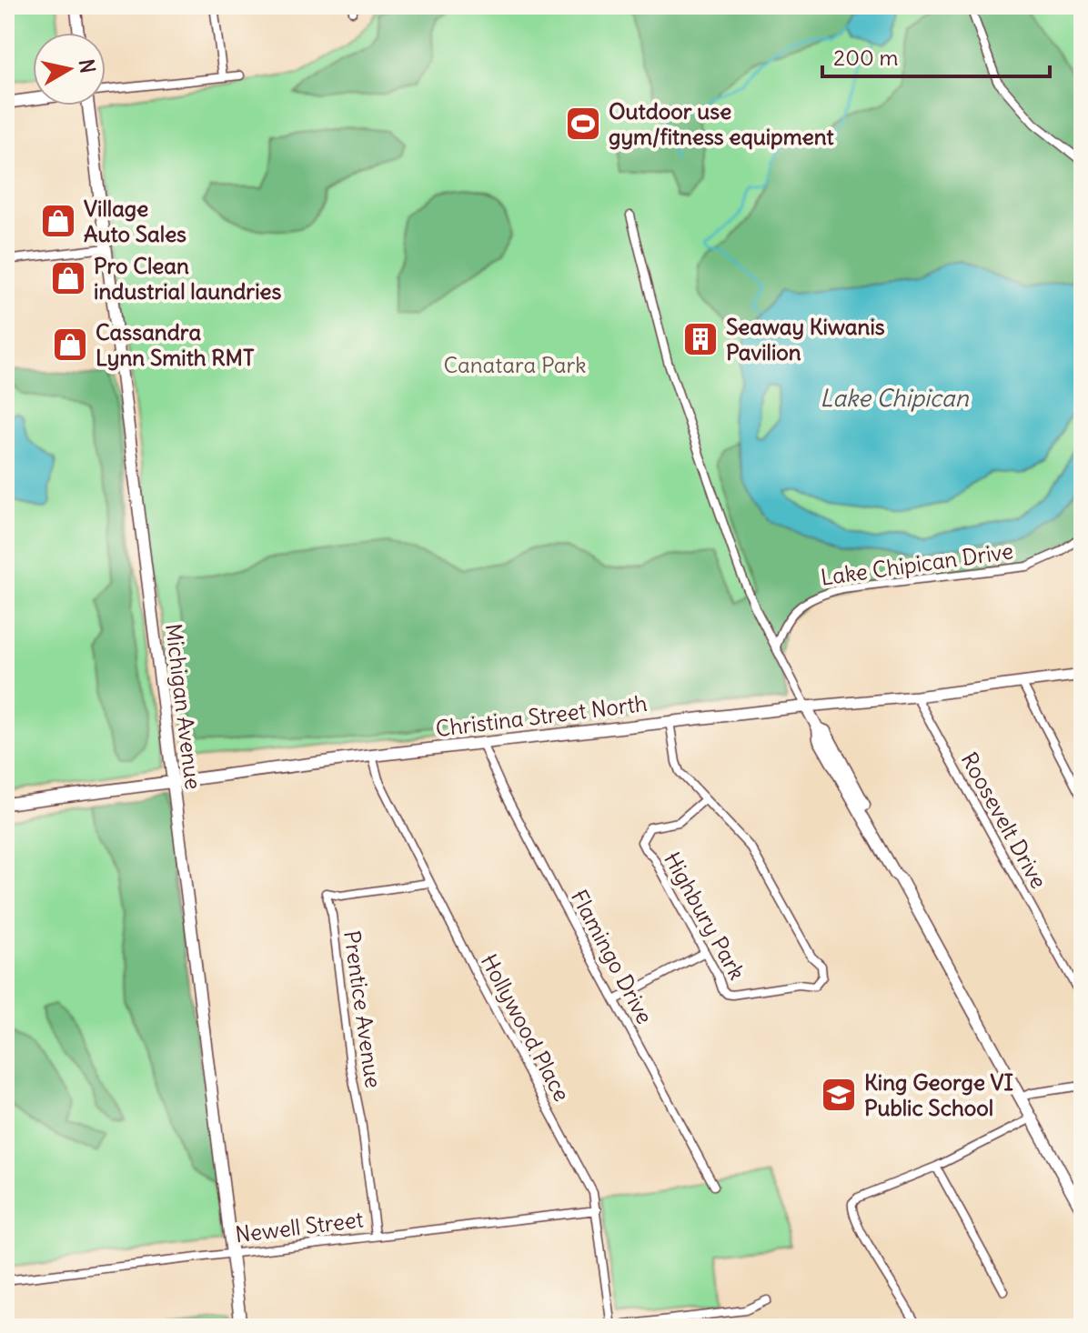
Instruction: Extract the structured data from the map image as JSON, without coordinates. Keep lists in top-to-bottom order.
{
  "streets": {
    "main road": ["Michigan Avenue", "Christina Street North"],
    "street": [
      "Lake Chipican Drive",
      "Roosevelt Drive",
      "Highbury Park",
      "Flamingo Drive",
      "Prentice Avenue",
      "Hollywood Place",
      "Newell Street"
    ]
  },
  "crossings": [
    ["Michigan Avenue", "Christina Street North"],
    ["Michigan Avenue", "Newell Street"],
    ["Christina Street North", "Roosevelt Drive"],
    ["Christina Street North", "Highbury Park"],
    ["Christina Street North", "Flamingo Drive"],
    ["Christina Street North", "Hollywood Place"],
    ["Prentice Avenue", "Hollywood Place"],
    ["Prentice Avenue", "Newell Street"],
    ["Hollywood Place", "Newell Street"]
  ],
  "water": ["Lake Chipican"],
  "parks": ["Canatara Park"],
  "places": {
    "sports": ["Outdoor use gym/fitness equipment"],
    "shop": ["Village Auto Sales", "Pro Clean industrial laundries", "Cassandra Lynn Smith RMT"],
    "building": ["Seaway Kiwanis Pavilion"],
    "school or university": ["King George VI Public School"]
  },
  "scale_bar": "200 m",
  "north": "right"
}
